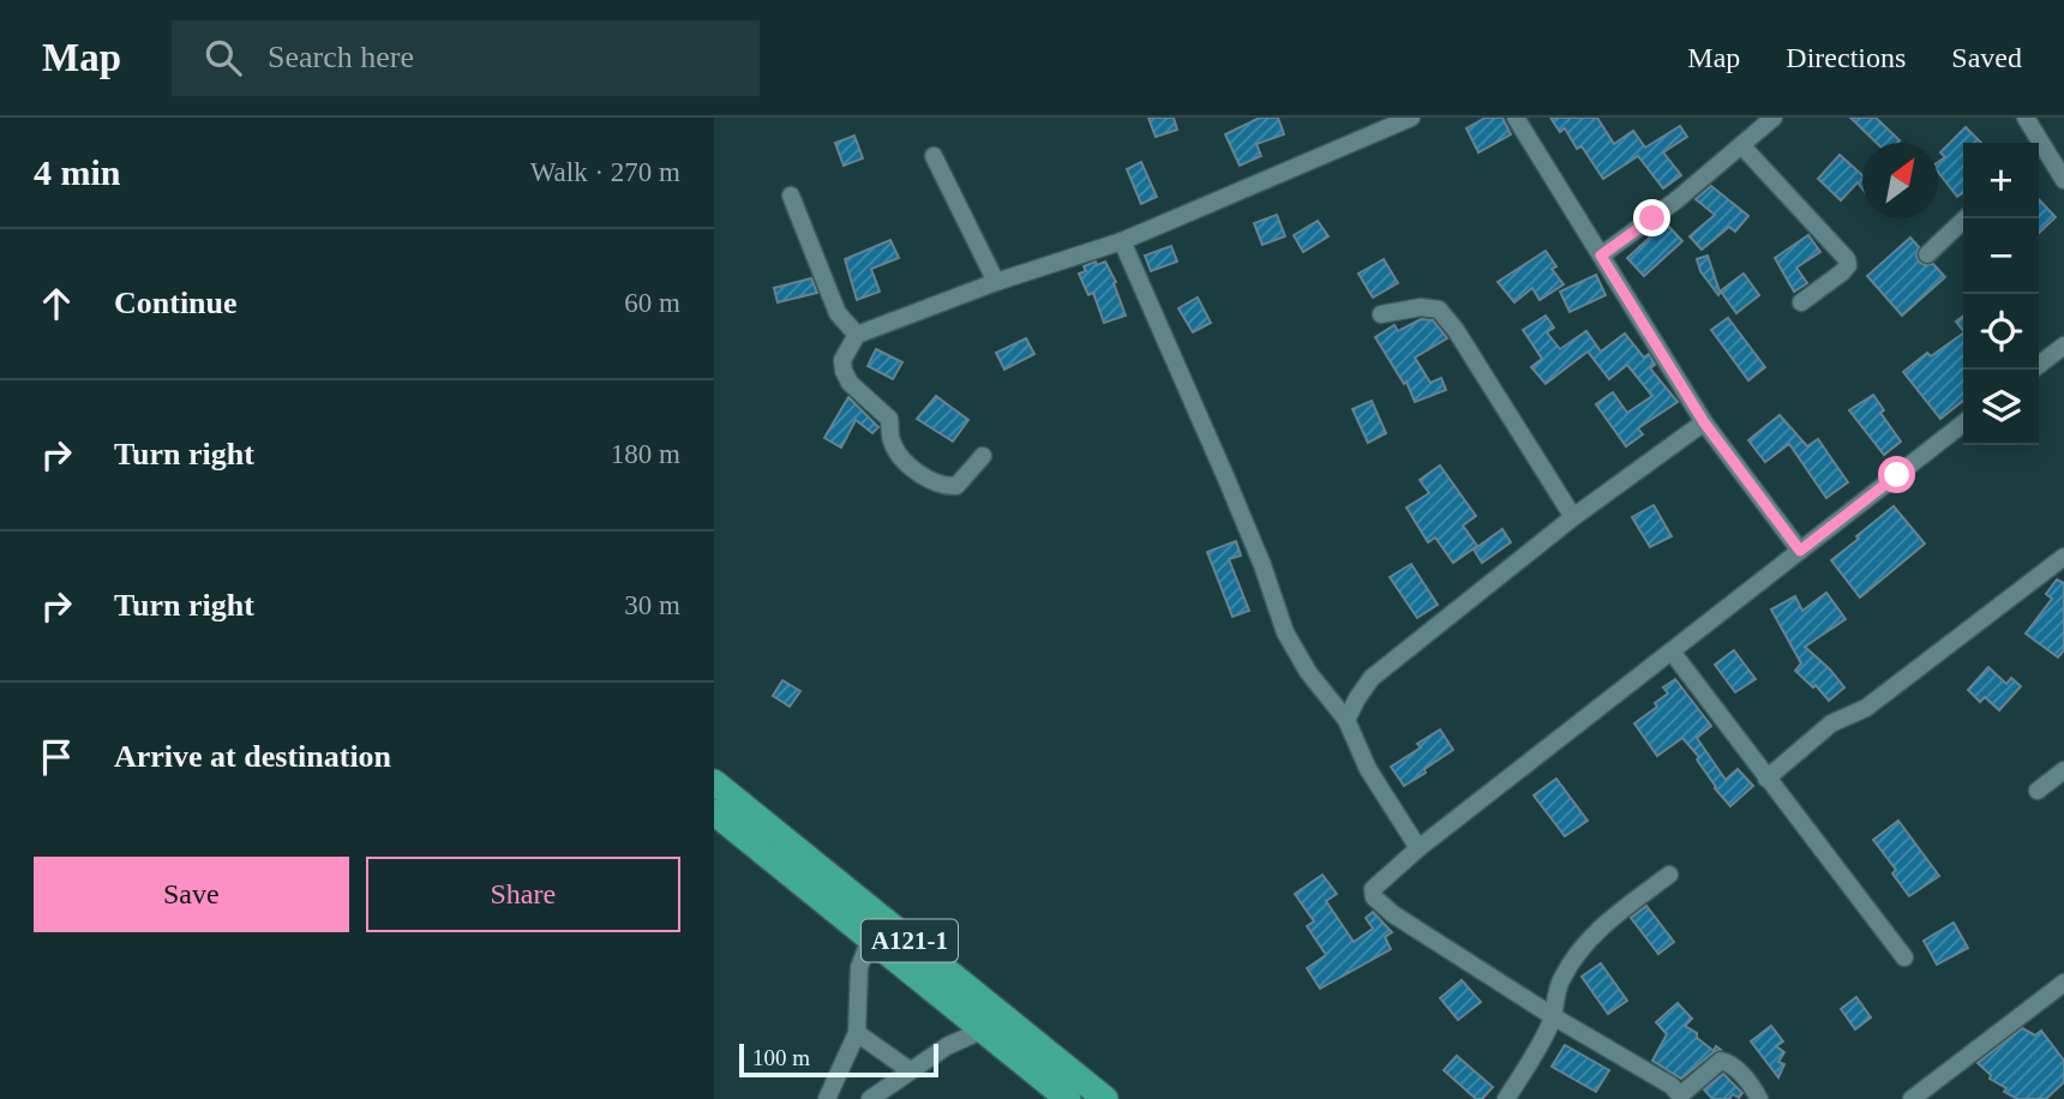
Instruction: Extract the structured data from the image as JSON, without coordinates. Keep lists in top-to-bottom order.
{
  "streets": {
    "highway": ["A121-1"]
  },
  "scale_bar": "100 m",
  "north": "top right",
  "page": {
    "header": "Map",
    "search": "Search here",
    "nav": ["Map", "Directions", "Saved"],
    "heading": ["4 min", "Walk · 270 m"],
    "map_buttons": ["+", "−"],
    "list": [
      ["Continue", "60 m"],
      ["Turn right", "180 m"],
      ["Turn right", "30 m"],
      "Arrive at destination"
    ],
    "buttons": ["Save", "Share"],
    "scale": "100 m"
  }
}
